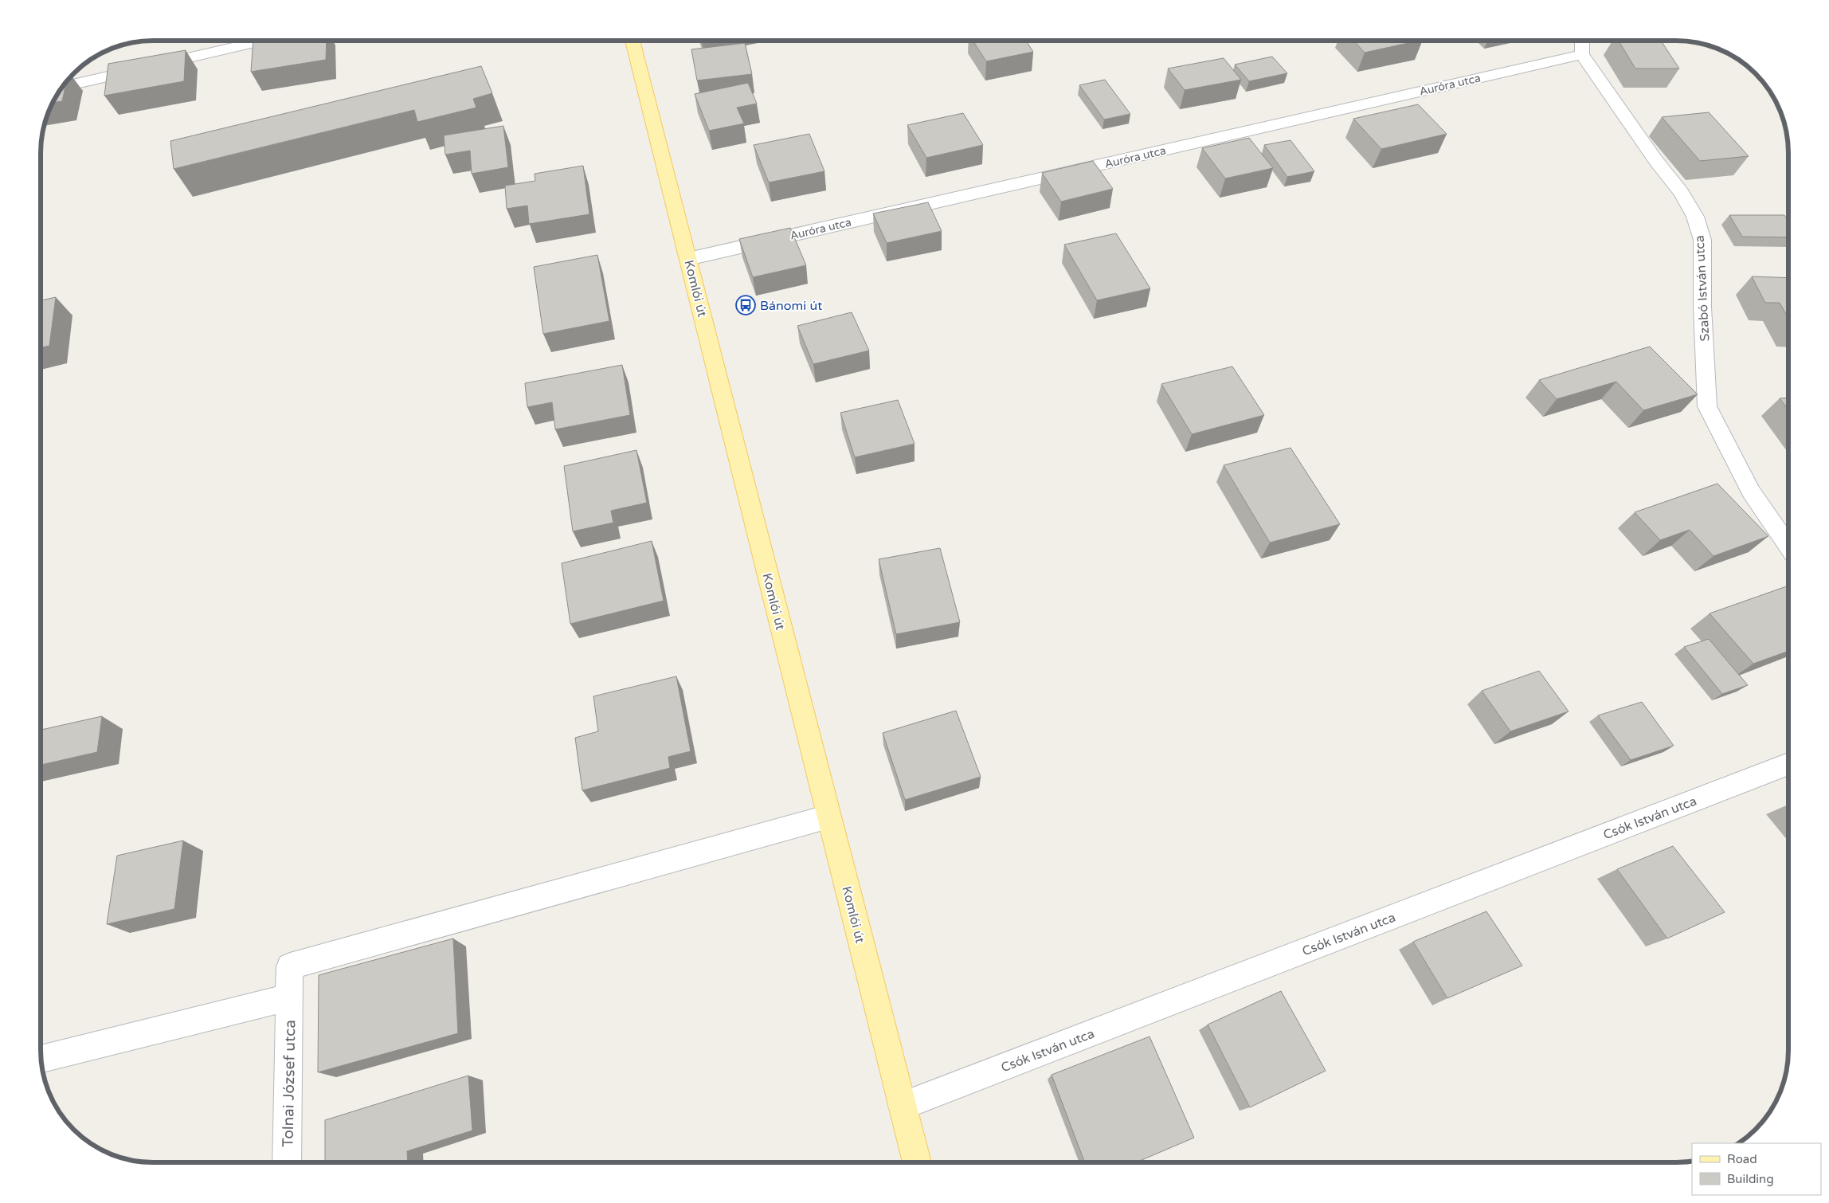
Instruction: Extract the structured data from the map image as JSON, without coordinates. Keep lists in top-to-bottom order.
{
  "streets": {
    "main road": ["Komlói út"],
    "street": [
      "Auróra utca",
      "Szabó István utca",
      "Csók István utca",
      "Tolnai József utca"
    ]
  },
  "crossings": [
    ["Auróra utca", "Komlói út"],
    ["Auróra utca", "Szabó István utca"],
    ["Komlói út", "Csók István utca"],
    ["Komlói út", "Tolnai József utca"]
  ],
  "places": {
    "bus stop": ["Bánomi út"]
  },
  "legend": ["Road", "Building"]
}
